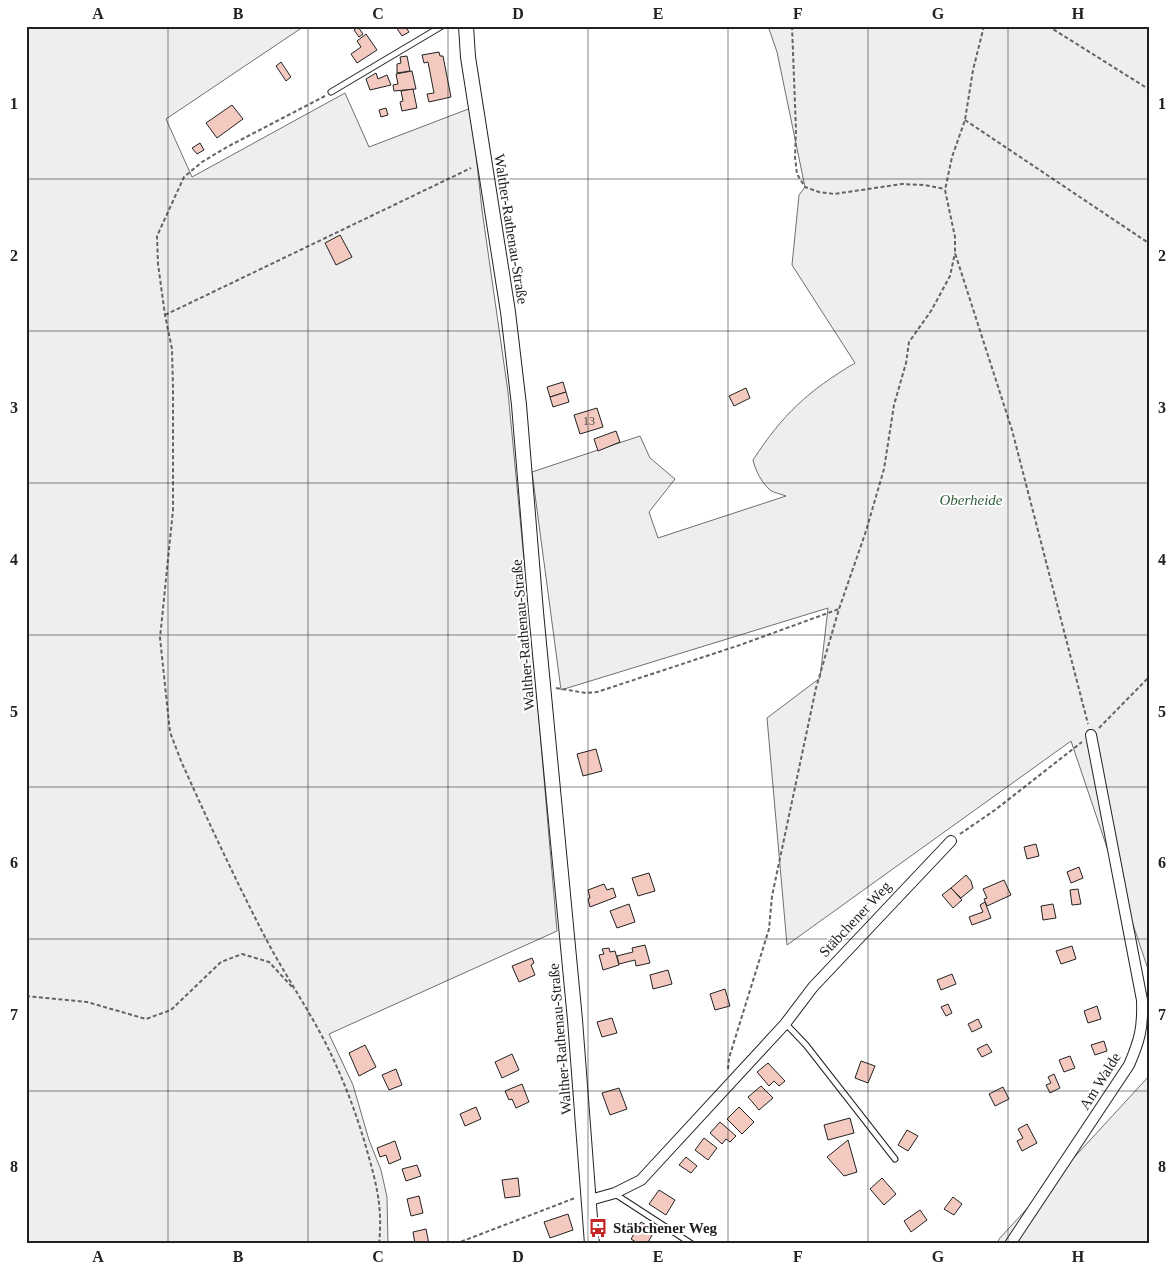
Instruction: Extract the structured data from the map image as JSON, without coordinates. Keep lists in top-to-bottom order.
{
  "streets": {
    "street": ["Walther-Rathenau-Straße", "Stäbchener Weg", "Am Walde"]
  },
  "crossings": [
    ["Walther-Rathenau-Straße", "Stäbchener Weg"]
  ],
  "parks": ["Oberheide"],
  "places": {
    "bus stop": ["Stäbchener Weg"]
  },
  "house_numbers": ["13"],
  "grid": {
    "columns": [
      "A",
      "B",
      "C",
      "D",
      "E",
      "F",
      "G",
      "H"
    ],
    "rows": [
      "1",
      "2",
      "3",
      "4",
      "5",
      "6",
      "7",
      "8"
    ]
  }
}
